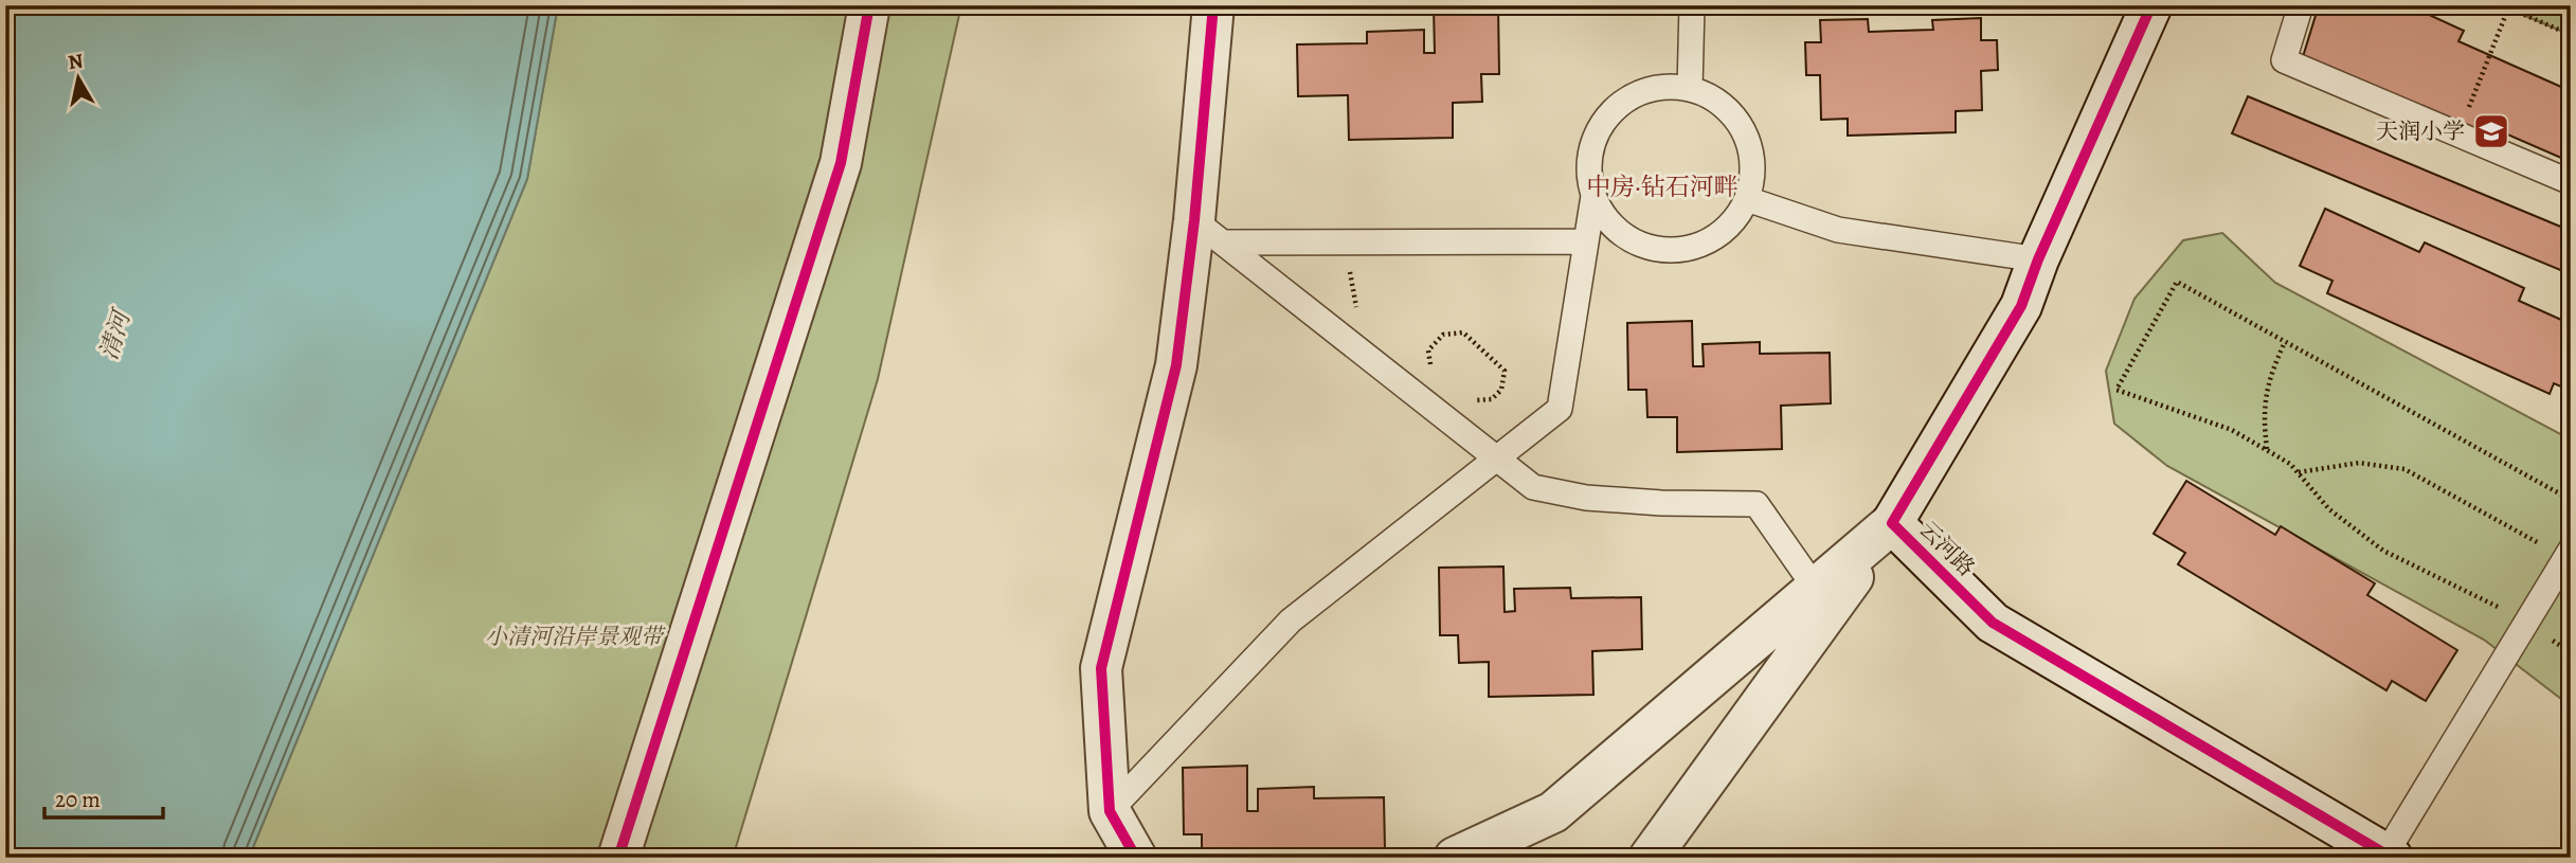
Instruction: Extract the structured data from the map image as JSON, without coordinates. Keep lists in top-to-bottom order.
{
  "streets": {
    "street": ["云河路"]
  },
  "districts": ["中房·钻石河畔"],
  "water": ["清河"],
  "parks": ["小清河沿岸景观带"],
  "places": {
    "school or university": ["天润小学"]
  },
  "scale_bar": "20 m",
  "north": "top"
}
